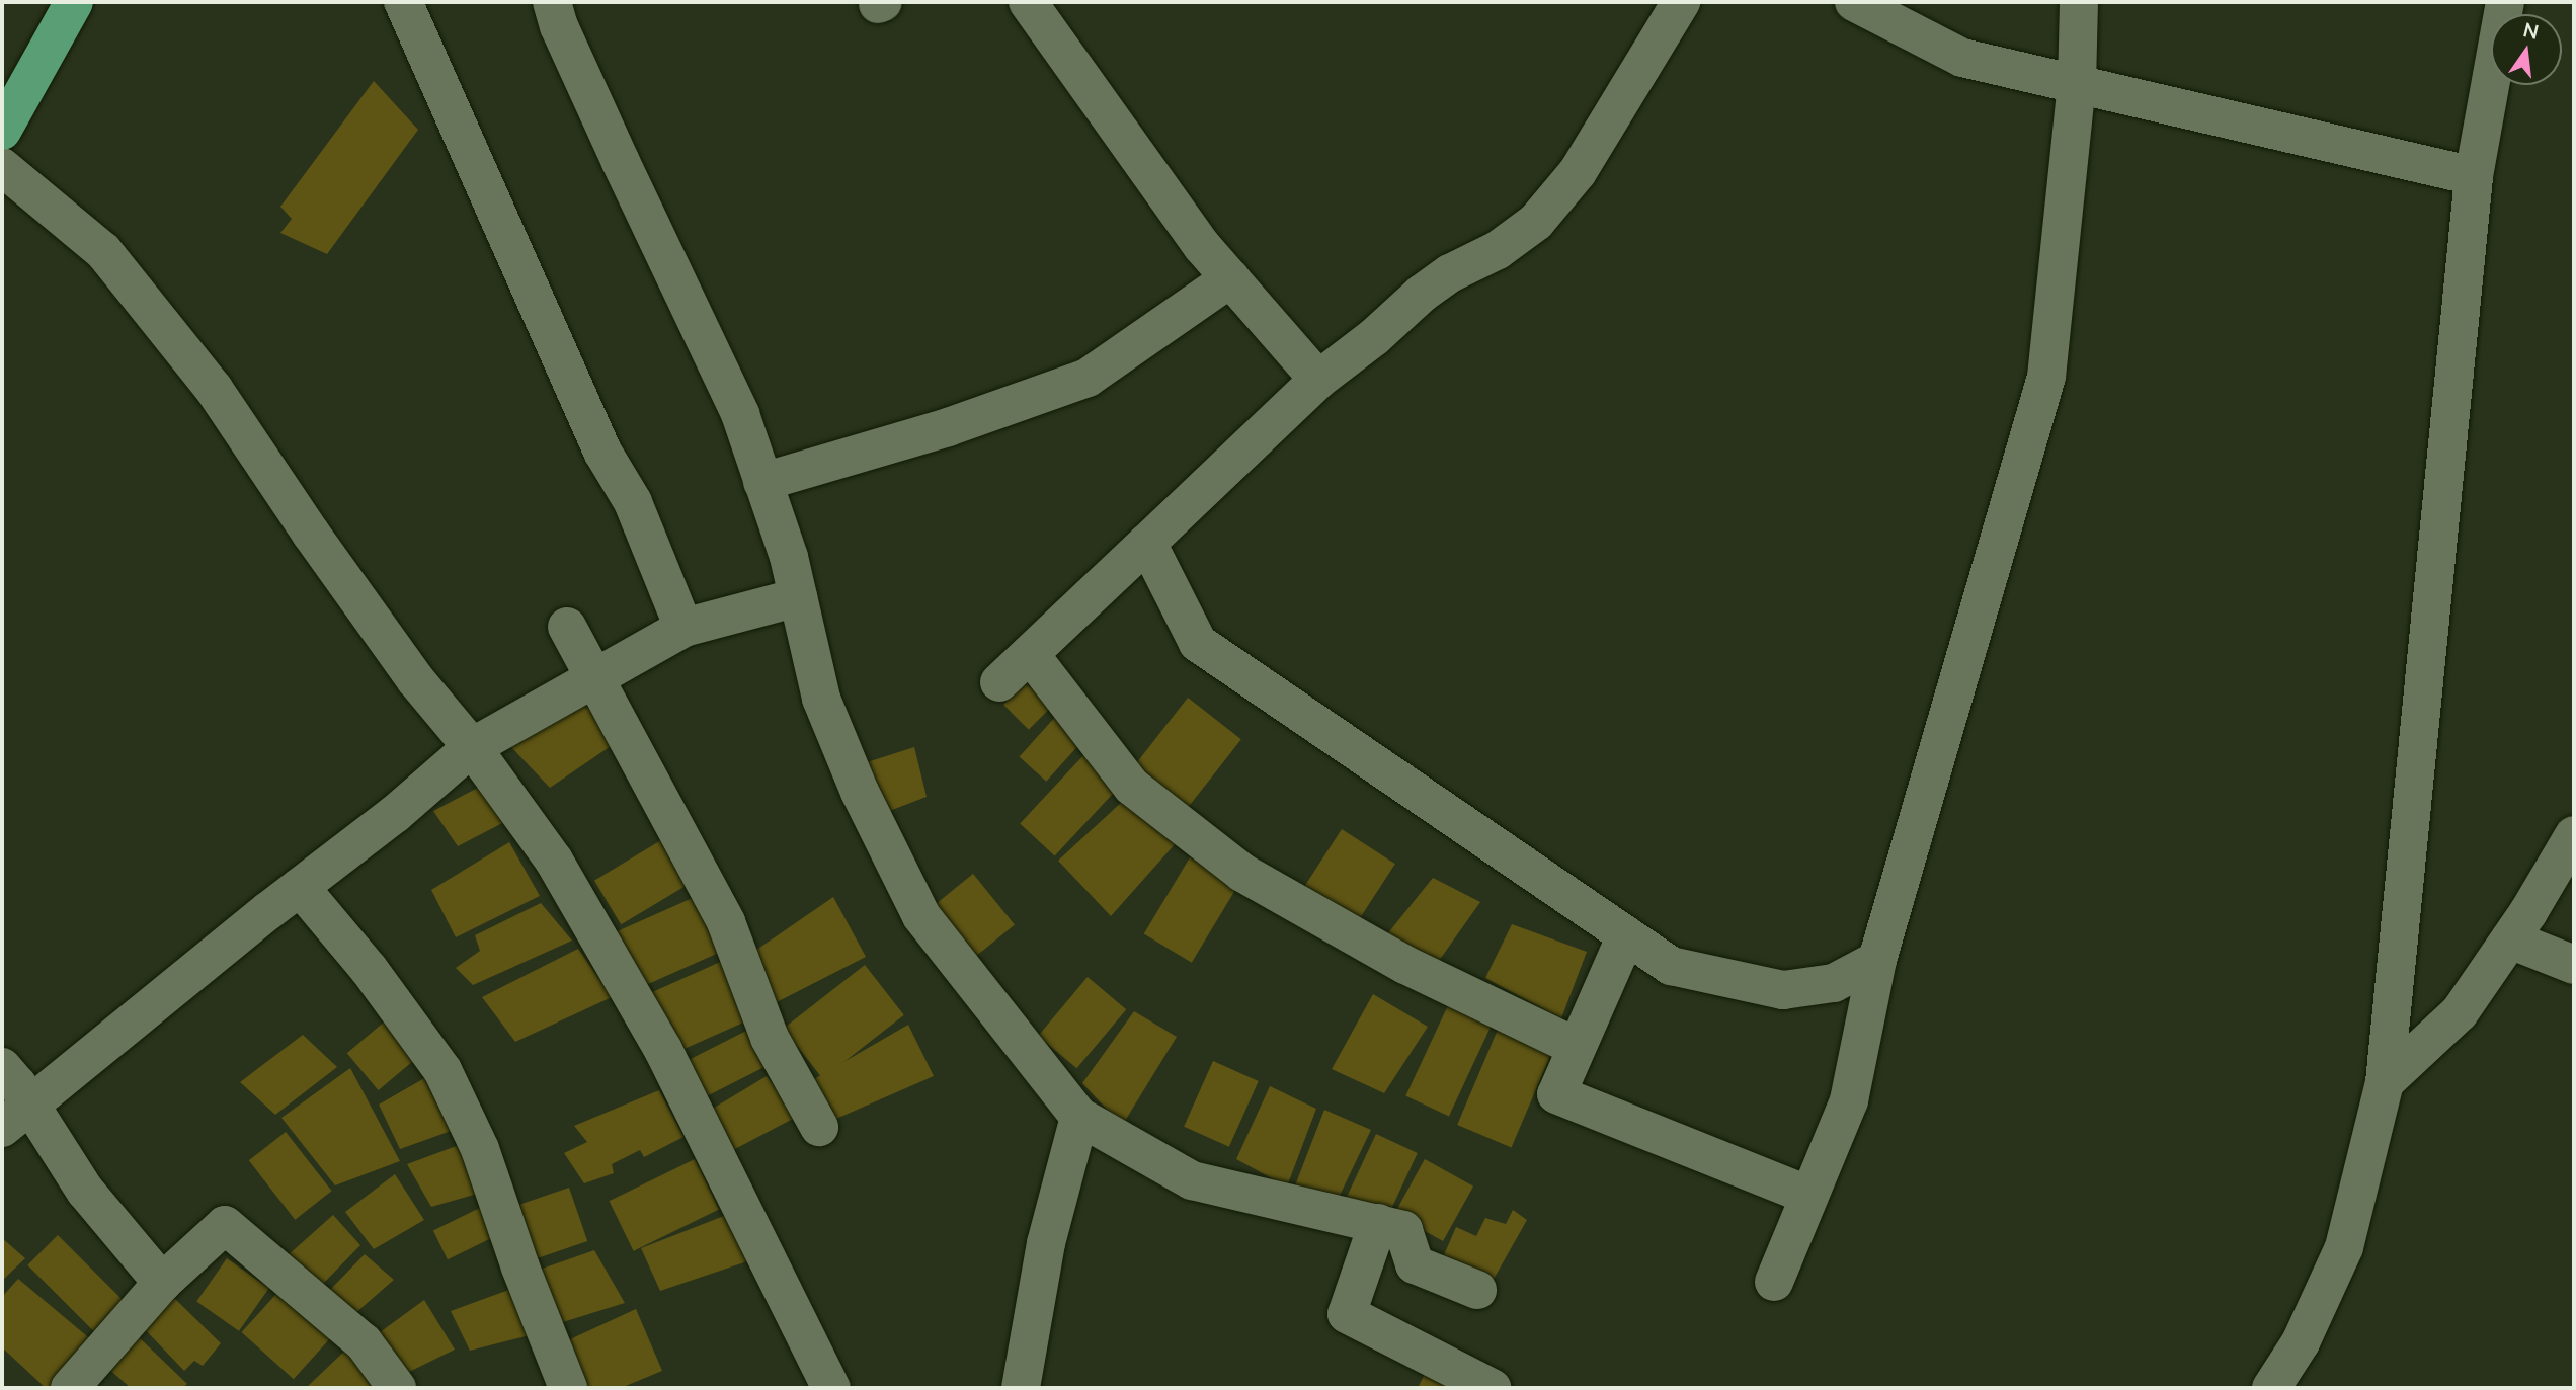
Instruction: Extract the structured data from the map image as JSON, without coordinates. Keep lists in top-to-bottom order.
{
  "north": "top"
}
